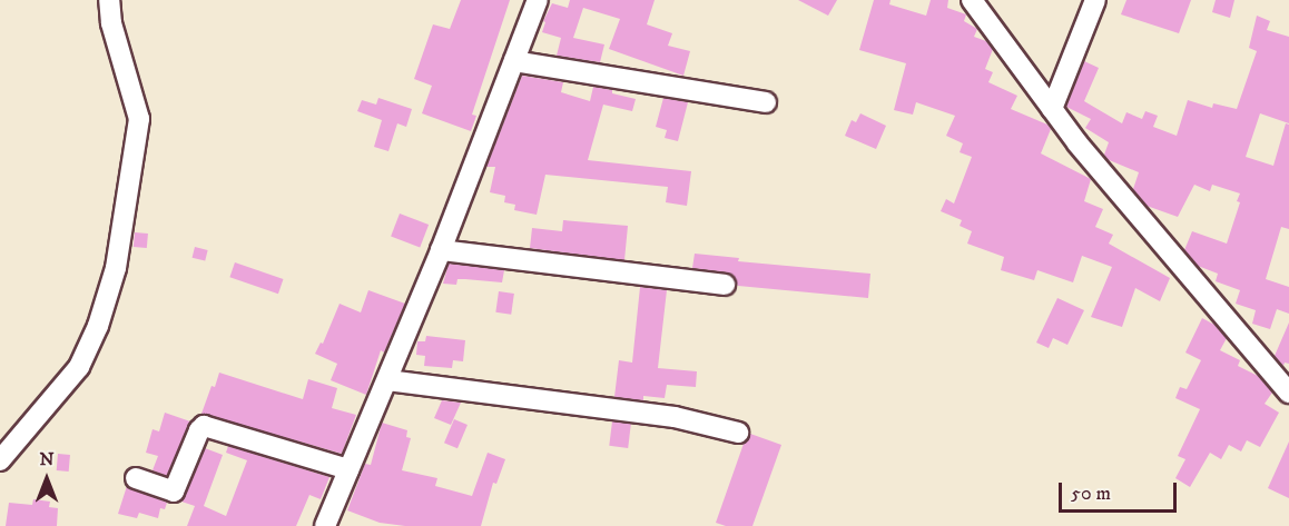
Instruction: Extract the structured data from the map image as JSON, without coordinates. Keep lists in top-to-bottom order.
{
  "scale_bar": "50 m",
  "north": "top"
}
